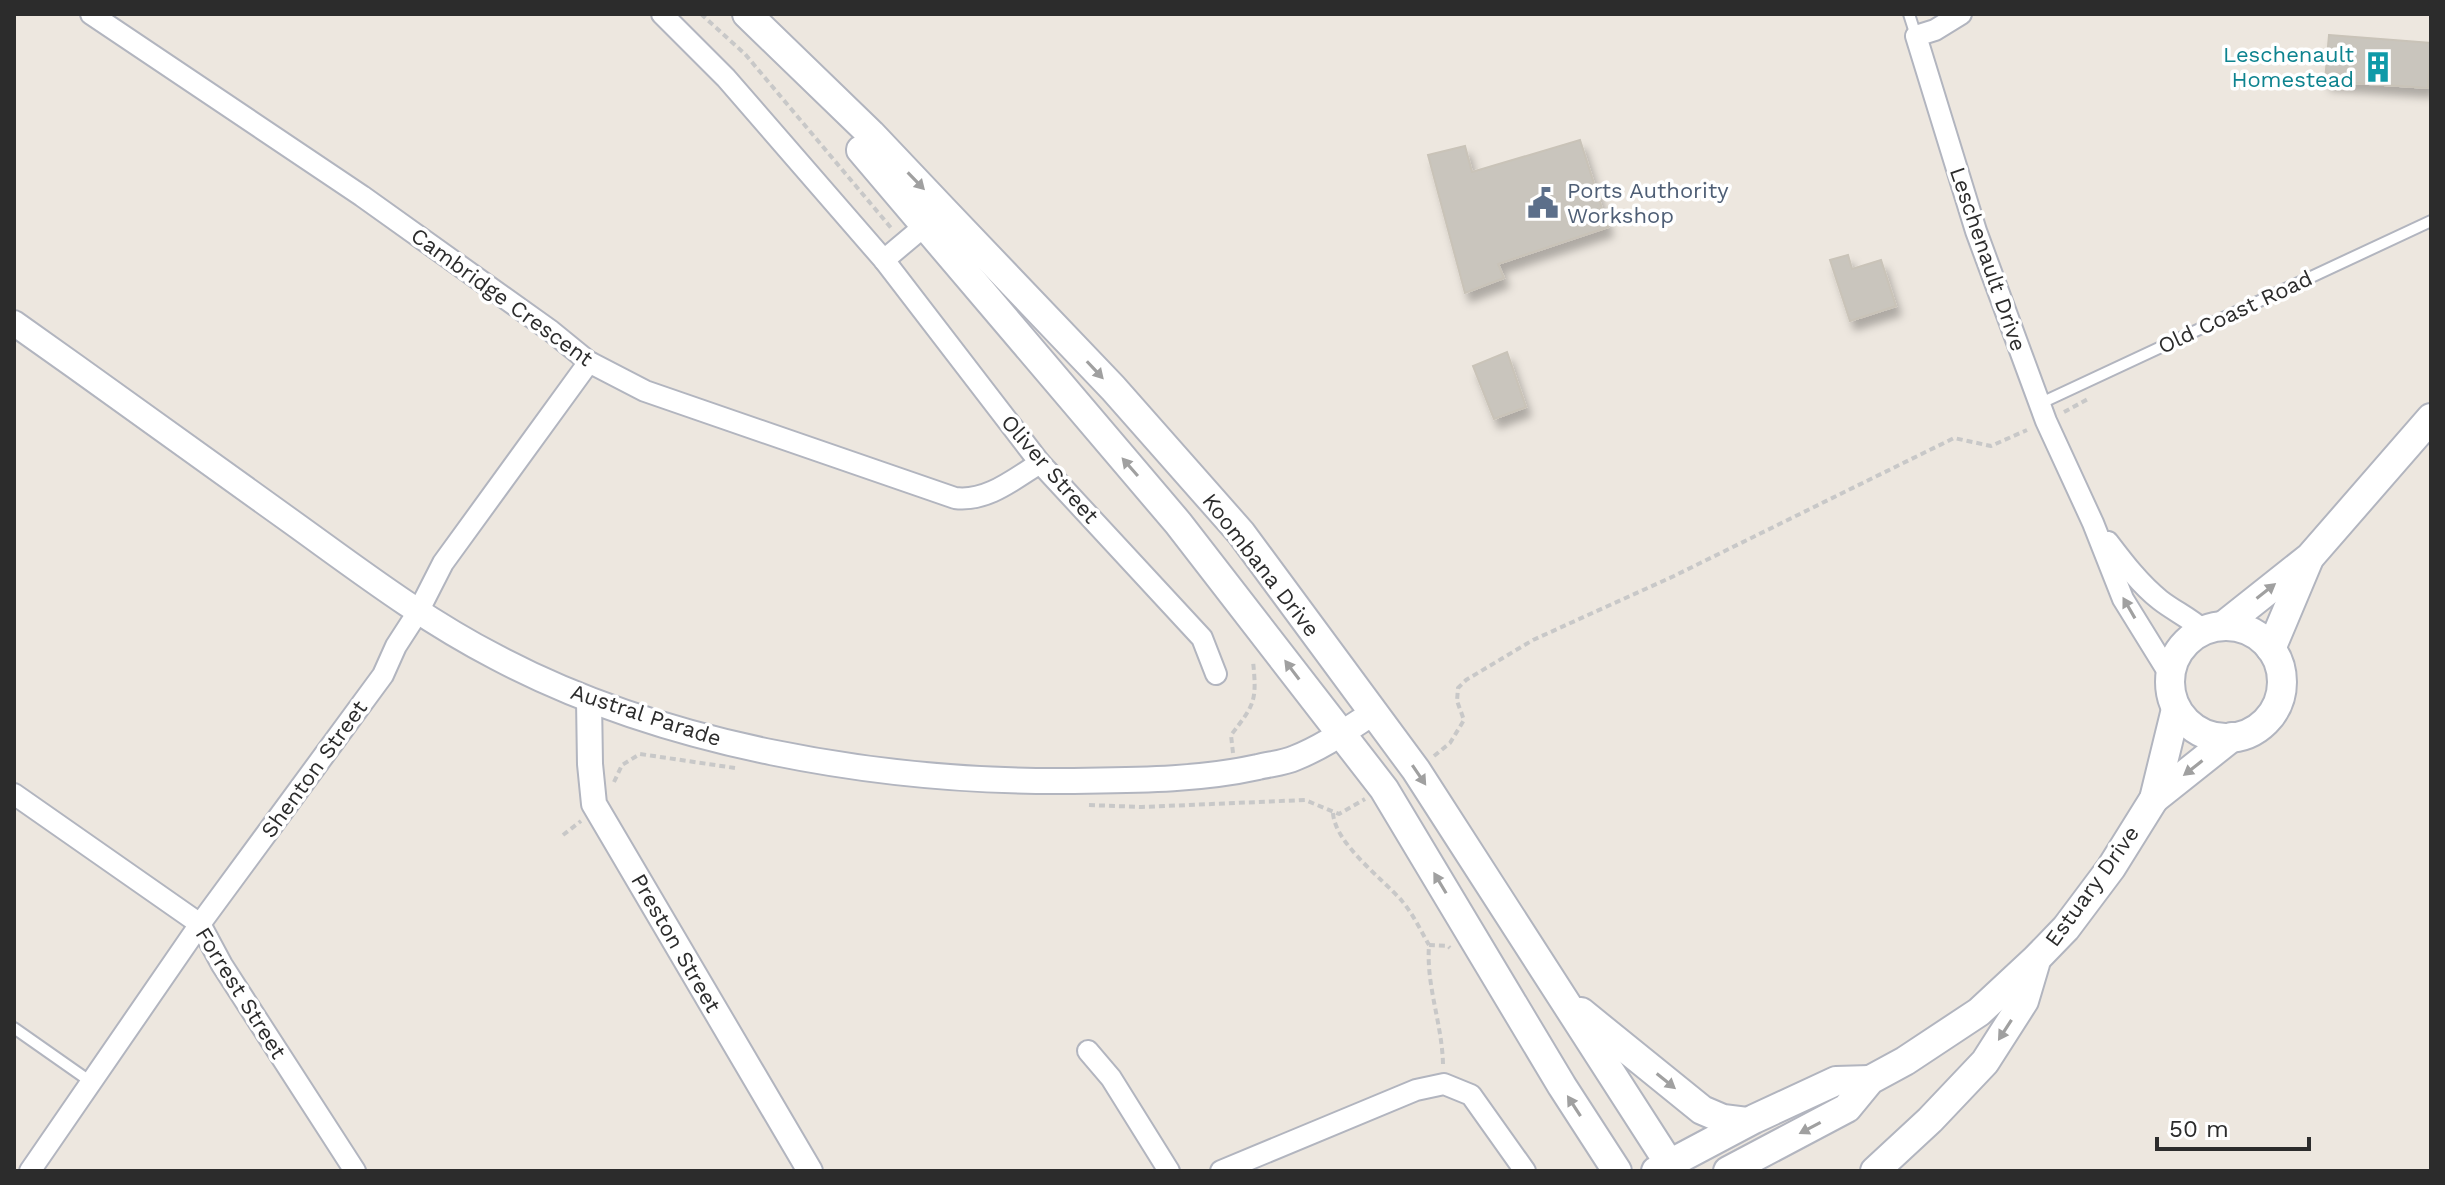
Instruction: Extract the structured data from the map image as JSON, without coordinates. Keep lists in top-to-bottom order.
{
  "streets": {
    "main road": ["Koombana Drive", "Estuary Drive"],
    "street": [
      "Leschenault Drive",
      "Cambridge Crescent",
      "Oliver Street",
      "Austral Parade",
      "Shenton Street",
      "Preston Street",
      "Forrest Street"
    ],
    "lane": ["Old Coast Road"]
  },
  "crossings": [
    ["Leschenault Drive", "Old Coast Road"],
    ["Leschenault Drive", "Estuary Drive"],
    ["Cambridge Crescent", "Oliver Street"],
    ["Cambridge Crescent", "Shenton Street"],
    ["Koombana Drive", "Austral Parade"],
    ["Koombana Drive", "Estuary Drive"],
    ["Austral Parade", "Shenton Street"],
    ["Austral Parade", "Preston Street"],
    ["Shenton Street", "Forrest Street"]
  ],
  "places": {
    "building": ["Leschenault Homestead"],
    "public building": ["Ports Authority Workshop"]
  },
  "scale_bar": "50 m"
}
